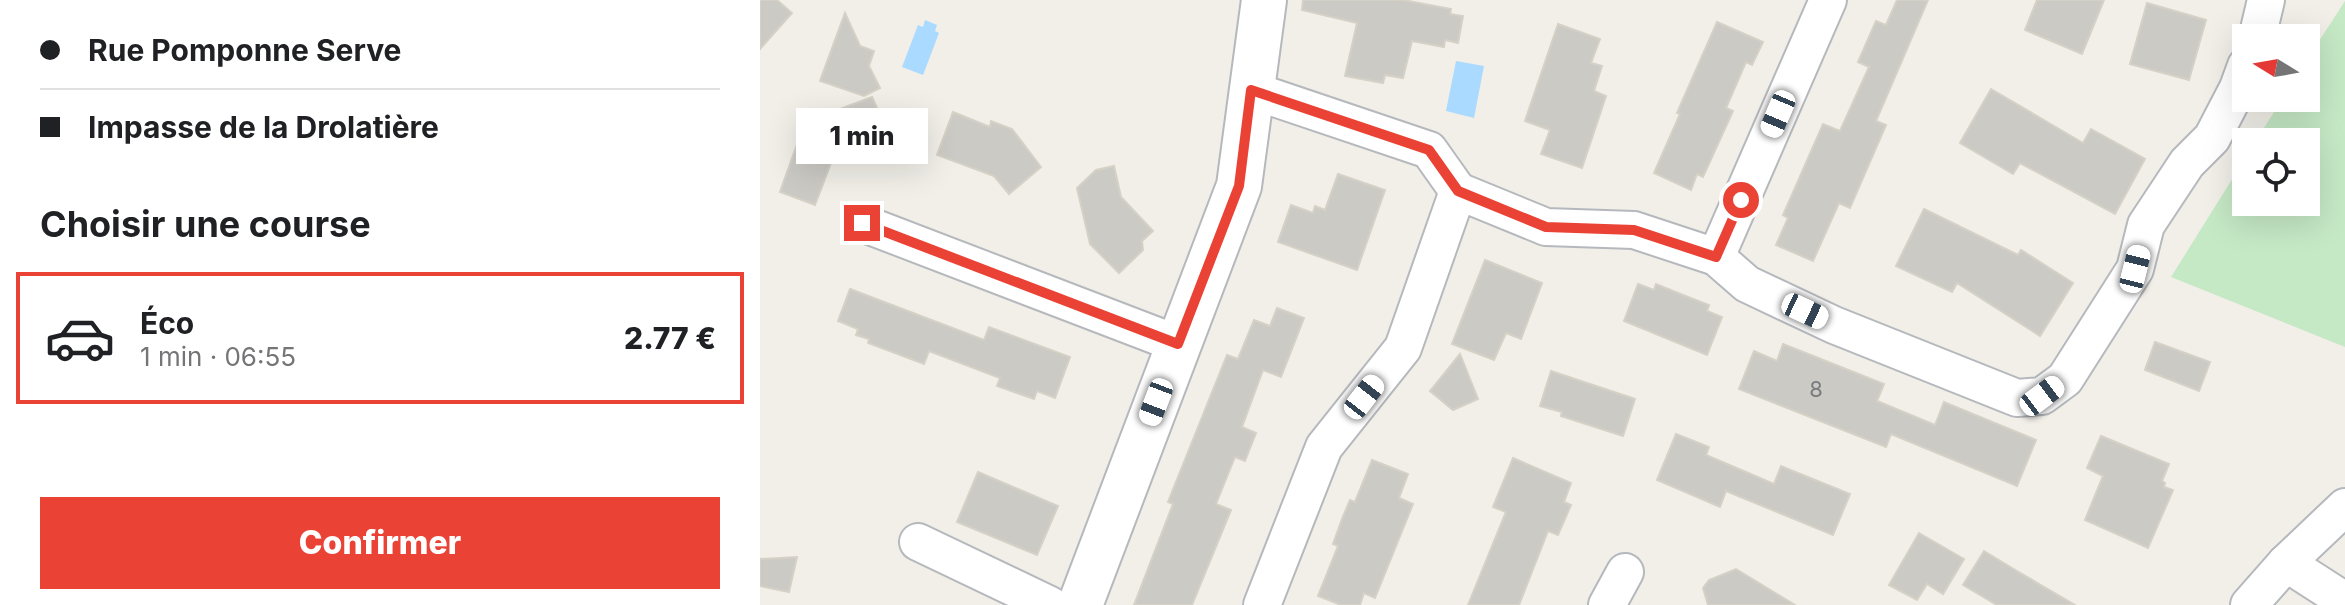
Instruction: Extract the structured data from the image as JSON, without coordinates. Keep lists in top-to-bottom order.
{
  "house_numbers": ["8"],
  "north": "left",
  "page": {
    "banner": ["Rue Pomponne Serve", "Impasse de la Drolatière"],
    "bubble": "1 min",
    "heading": "Choisir une course",
    "list": [
      {
        "name": "Éco",
        "note": "1 min · 06:55",
        "value": "2.77 €"
      }
    ],
    "buttons": "Confirmer"
  }
}
